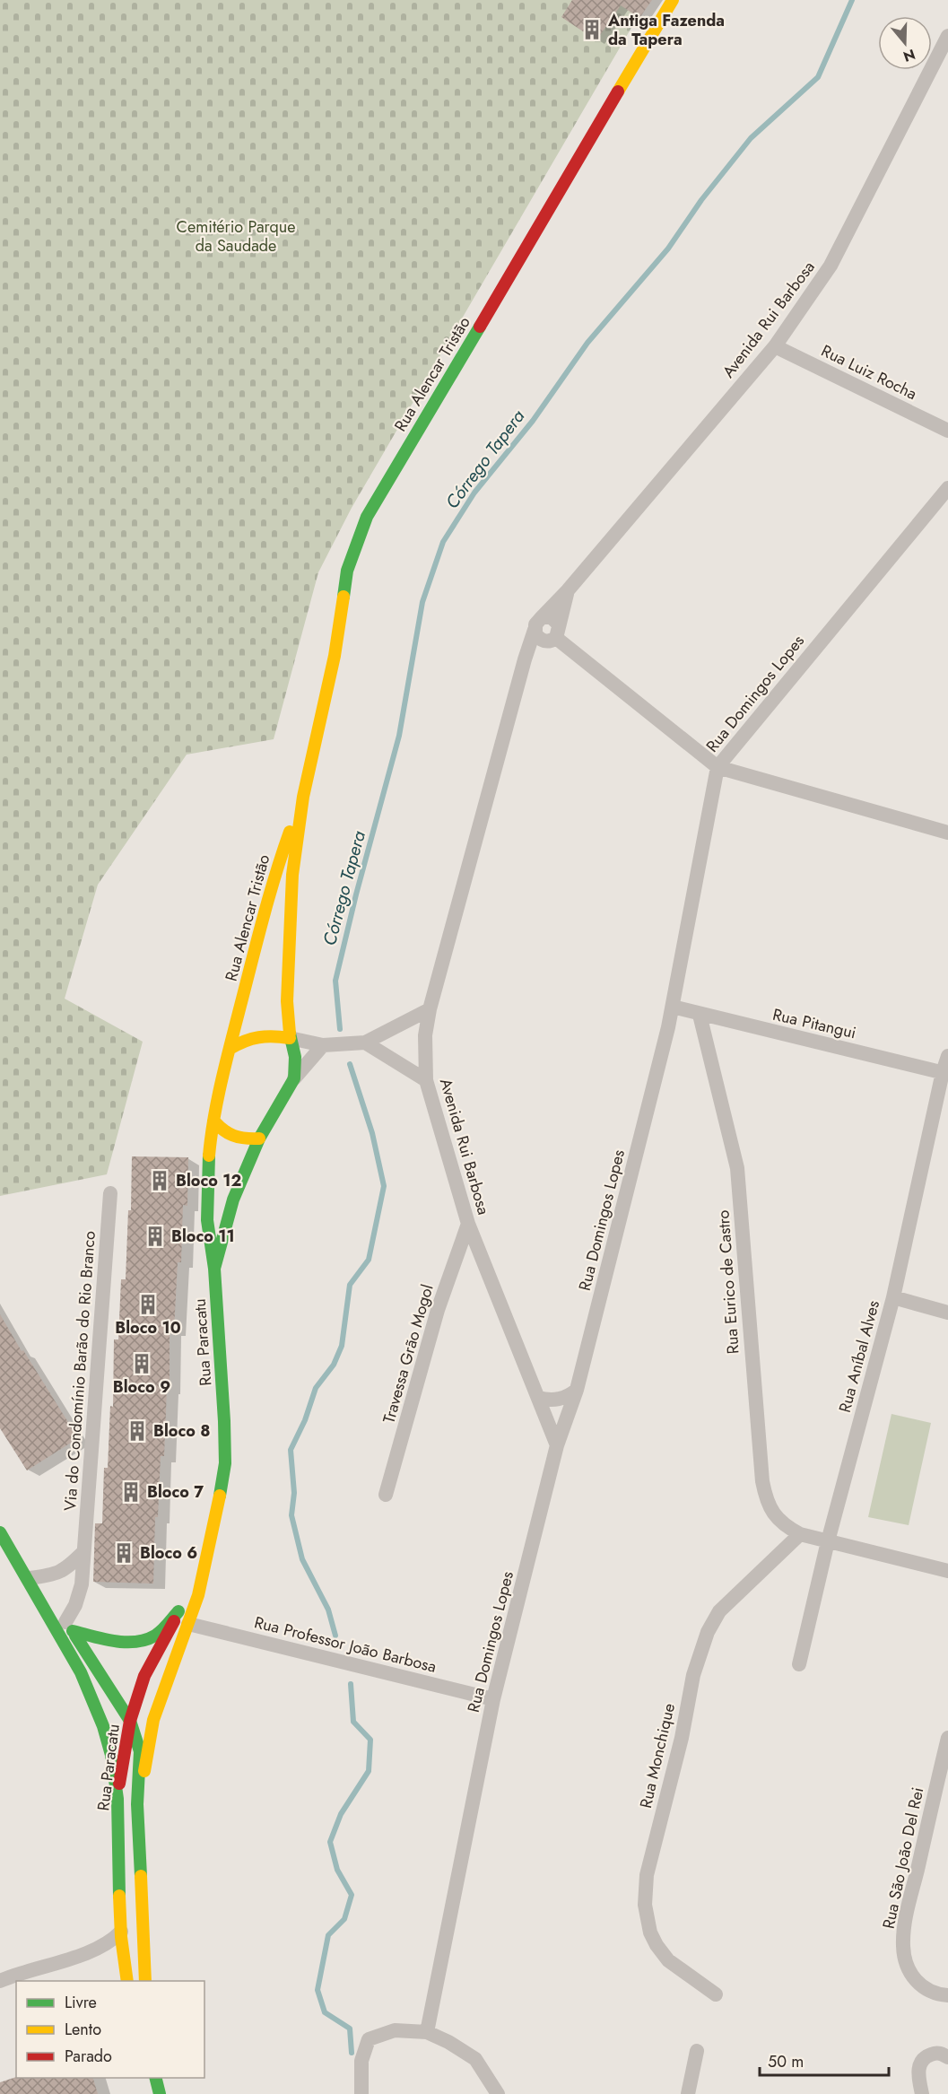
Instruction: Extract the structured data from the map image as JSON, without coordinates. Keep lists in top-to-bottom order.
{
  "streets": {
    "main road": ["Rua Alencar Tristão", "Rua Paracatu"],
    "street": [
      "Avenida Rui Barbosa",
      "Rua Luiz Rocha",
      "Rua Domingos Lopes",
      "Rua Pitangui",
      "Rua Eurico de Castro",
      "Travessa Grão Mogol",
      "Rua Aníbal Alves",
      "Via do Condomínio Barão do Rio Branco",
      "Rua Professor João Barbosa",
      "Rua Monchique",
      "Rua São João Del Rei"
    ]
  },
  "crossings": [
    ["Avenida Rui Barbosa", "Rua Luiz Rocha"],
    ["Avenida Rui Barbosa", "Rua Domingos Lopes"],
    ["Avenida Rui Barbosa", "Travessa Grão Mogol"],
    ["Rua Alencar Tristão", "Rua Paracatu"],
    ["Rua Domingos Lopes", "Rua Pitangui"],
    ["Rua Domingos Lopes", "Rua Professor João Barbosa"],
    ["Rua Pitangui", "Rua Eurico de Castro"],
    ["Rua Pitangui", "Rua Aníbal Alves"],
    ["Rua Eurico de Castro", "Rua Monchique"],
    ["Rua Paracatu", "Rua Professor João Barbosa"]
  ],
  "water": ["Córrego Tapera"],
  "parks": ["Cemitério Parque da Saudade"],
  "places": {
    "building": [
      "Antiga Fazenda da Tapera",
      "Bloco 12",
      "Bloco 11",
      "Bloco 10",
      "Bloco 9",
      "Bloco 8",
      "Bloco 7",
      "Bloco 6"
    ]
  },
  "legend": ["Livre", "Lento", "Parado"],
  "scale_bar": "50 m",
  "north": "bottom"
}
